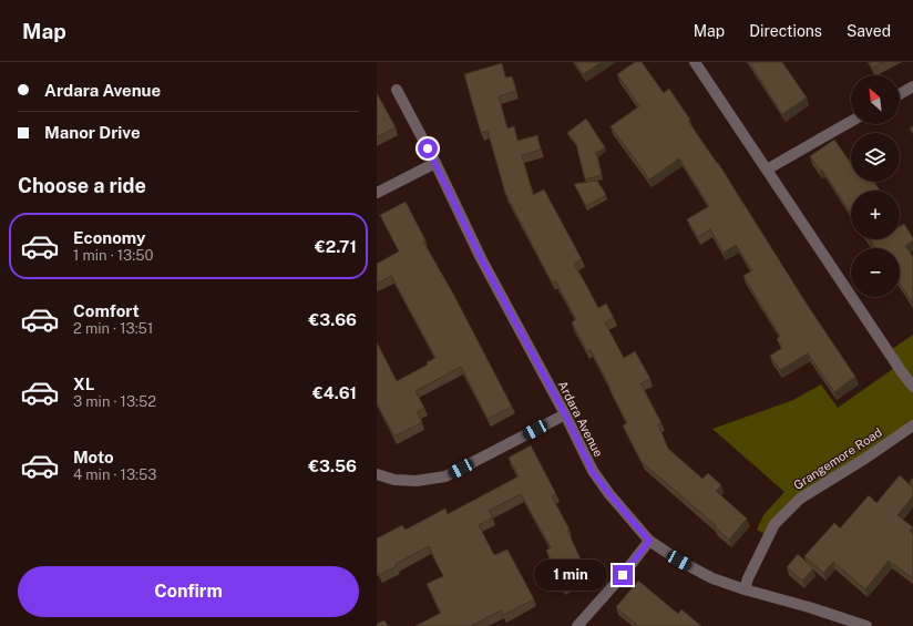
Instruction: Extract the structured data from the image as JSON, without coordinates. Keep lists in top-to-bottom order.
{
  "streets": {
    "street": ["Ardara Avenue", "Grangemore Road"]
  },
  "crossings": [
    ["Ardara Avenue", "Grangemore Road"]
  ],
  "north": "top left",
  "page": {
    "header": "Map",
    "nav": ["Map", "Directions", "Saved"],
    "banner": ["Ardara Avenue", "Manor Drive"],
    "map_buttons": ["+", "−"],
    "heading": "Choose a ride",
    "list": [
      {
        "name": "Economy",
        "note": "1 min · 13:50",
        "value": "€2.71"
      },
      {
        "name": "Comfort",
        "note": "2 min · 13:51",
        "value": "€3.66"
      },
      {
        "name": "XL",
        "note": "3 min · 13:52",
        "value": "€4.61"
      },
      {
        "name": "Moto",
        "note": "4 min · 13:53",
        "value": "€3.56"
      }
    ],
    "buttons": "Confirm",
    "bubble": "1 min"
  }
}
